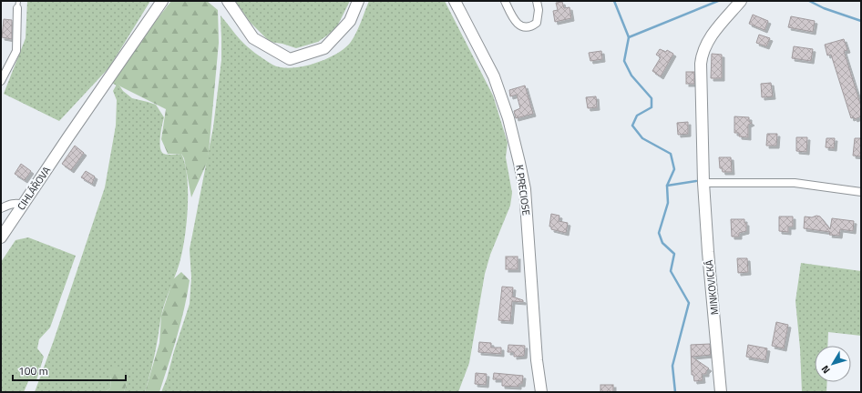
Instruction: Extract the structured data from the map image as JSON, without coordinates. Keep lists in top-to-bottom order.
{
  "streets": {
    "street": ["CIHLÁŘOVA", "K PRECIOSE", "MINKOVICKÁ"]
  },
  "scale_bar": "100 m",
  "north": "bottom left"
}
